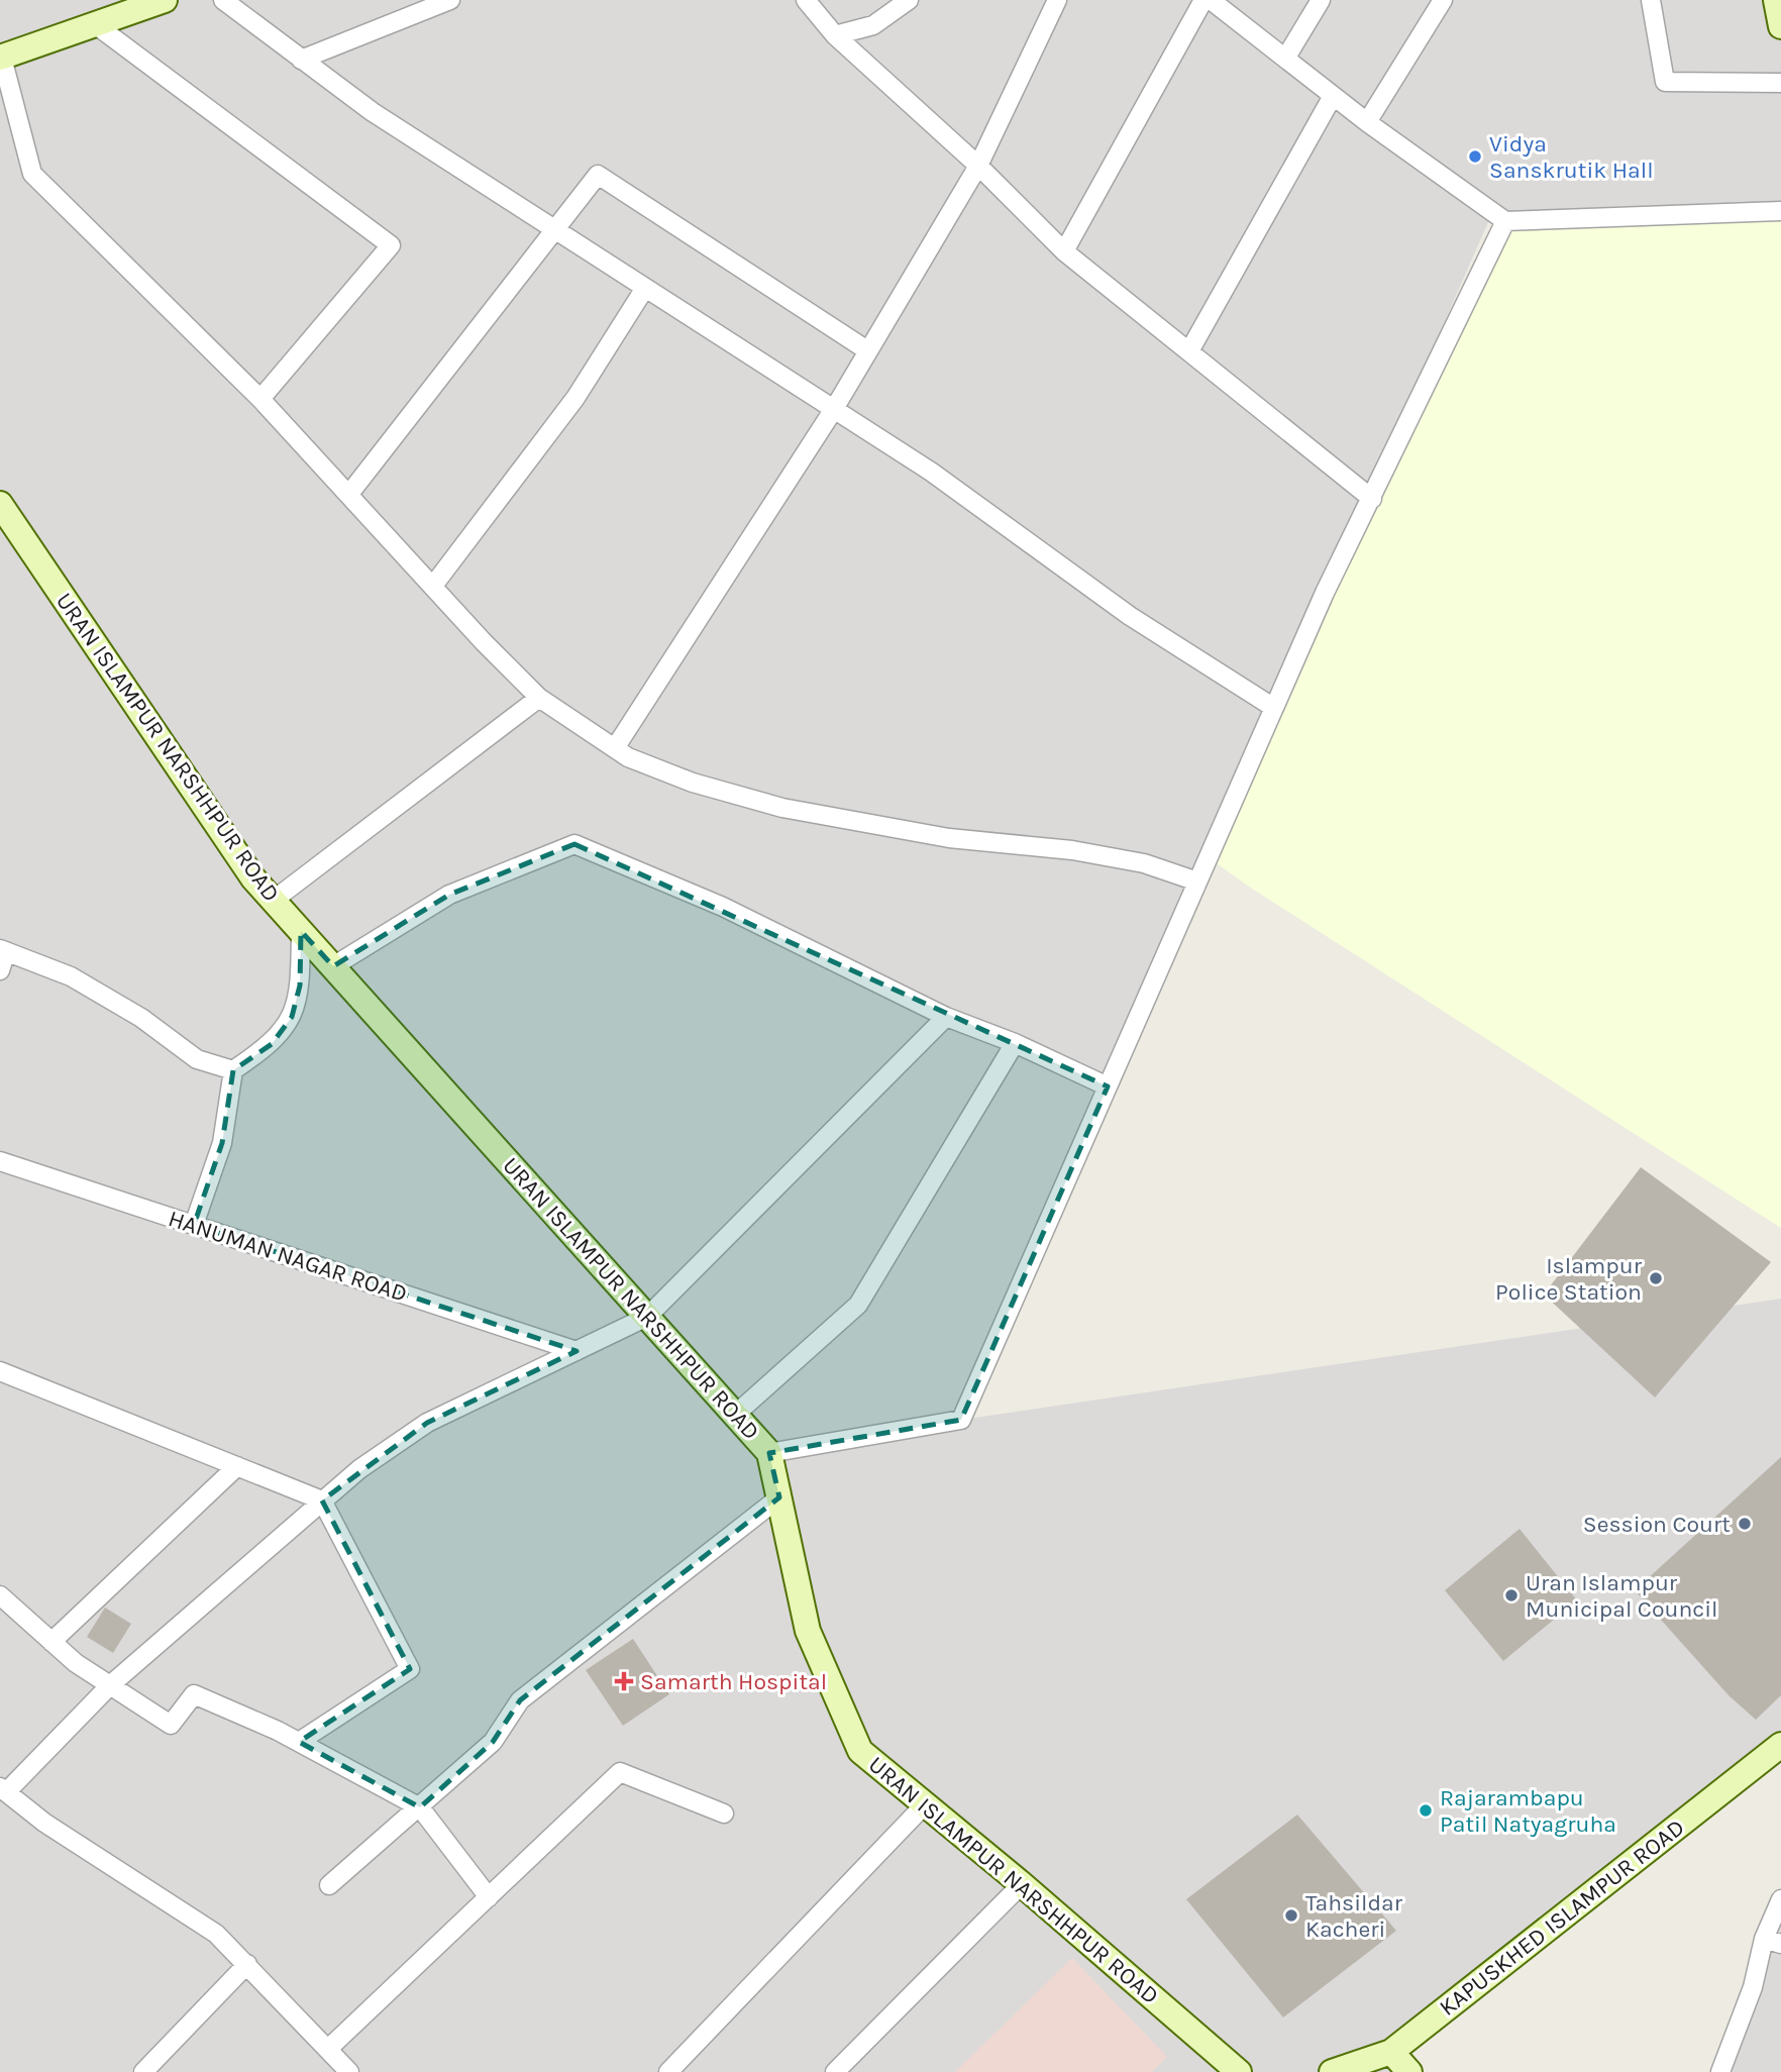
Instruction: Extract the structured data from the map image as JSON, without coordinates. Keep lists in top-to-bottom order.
{
  "streets": {
    "main road": ["URAN ISLAMPUR NARSHHPUR ROAD", "KAPUSKHED ISLAMPUR ROAD"],
    "street": ["HANUMAN NAGAR ROAD"]
  },
  "places": {
    "other": [
      "Vidya Sanskrutik Hall",
      "Islampur Police Station",
      "Session Court",
      "Uran Islampur Municipal Council",
      "Rajarambapu Patil Natyagruha",
      "Tahsildar Kacheri"
    ],
    "health": ["Samarth Hospital"]
  }
}
